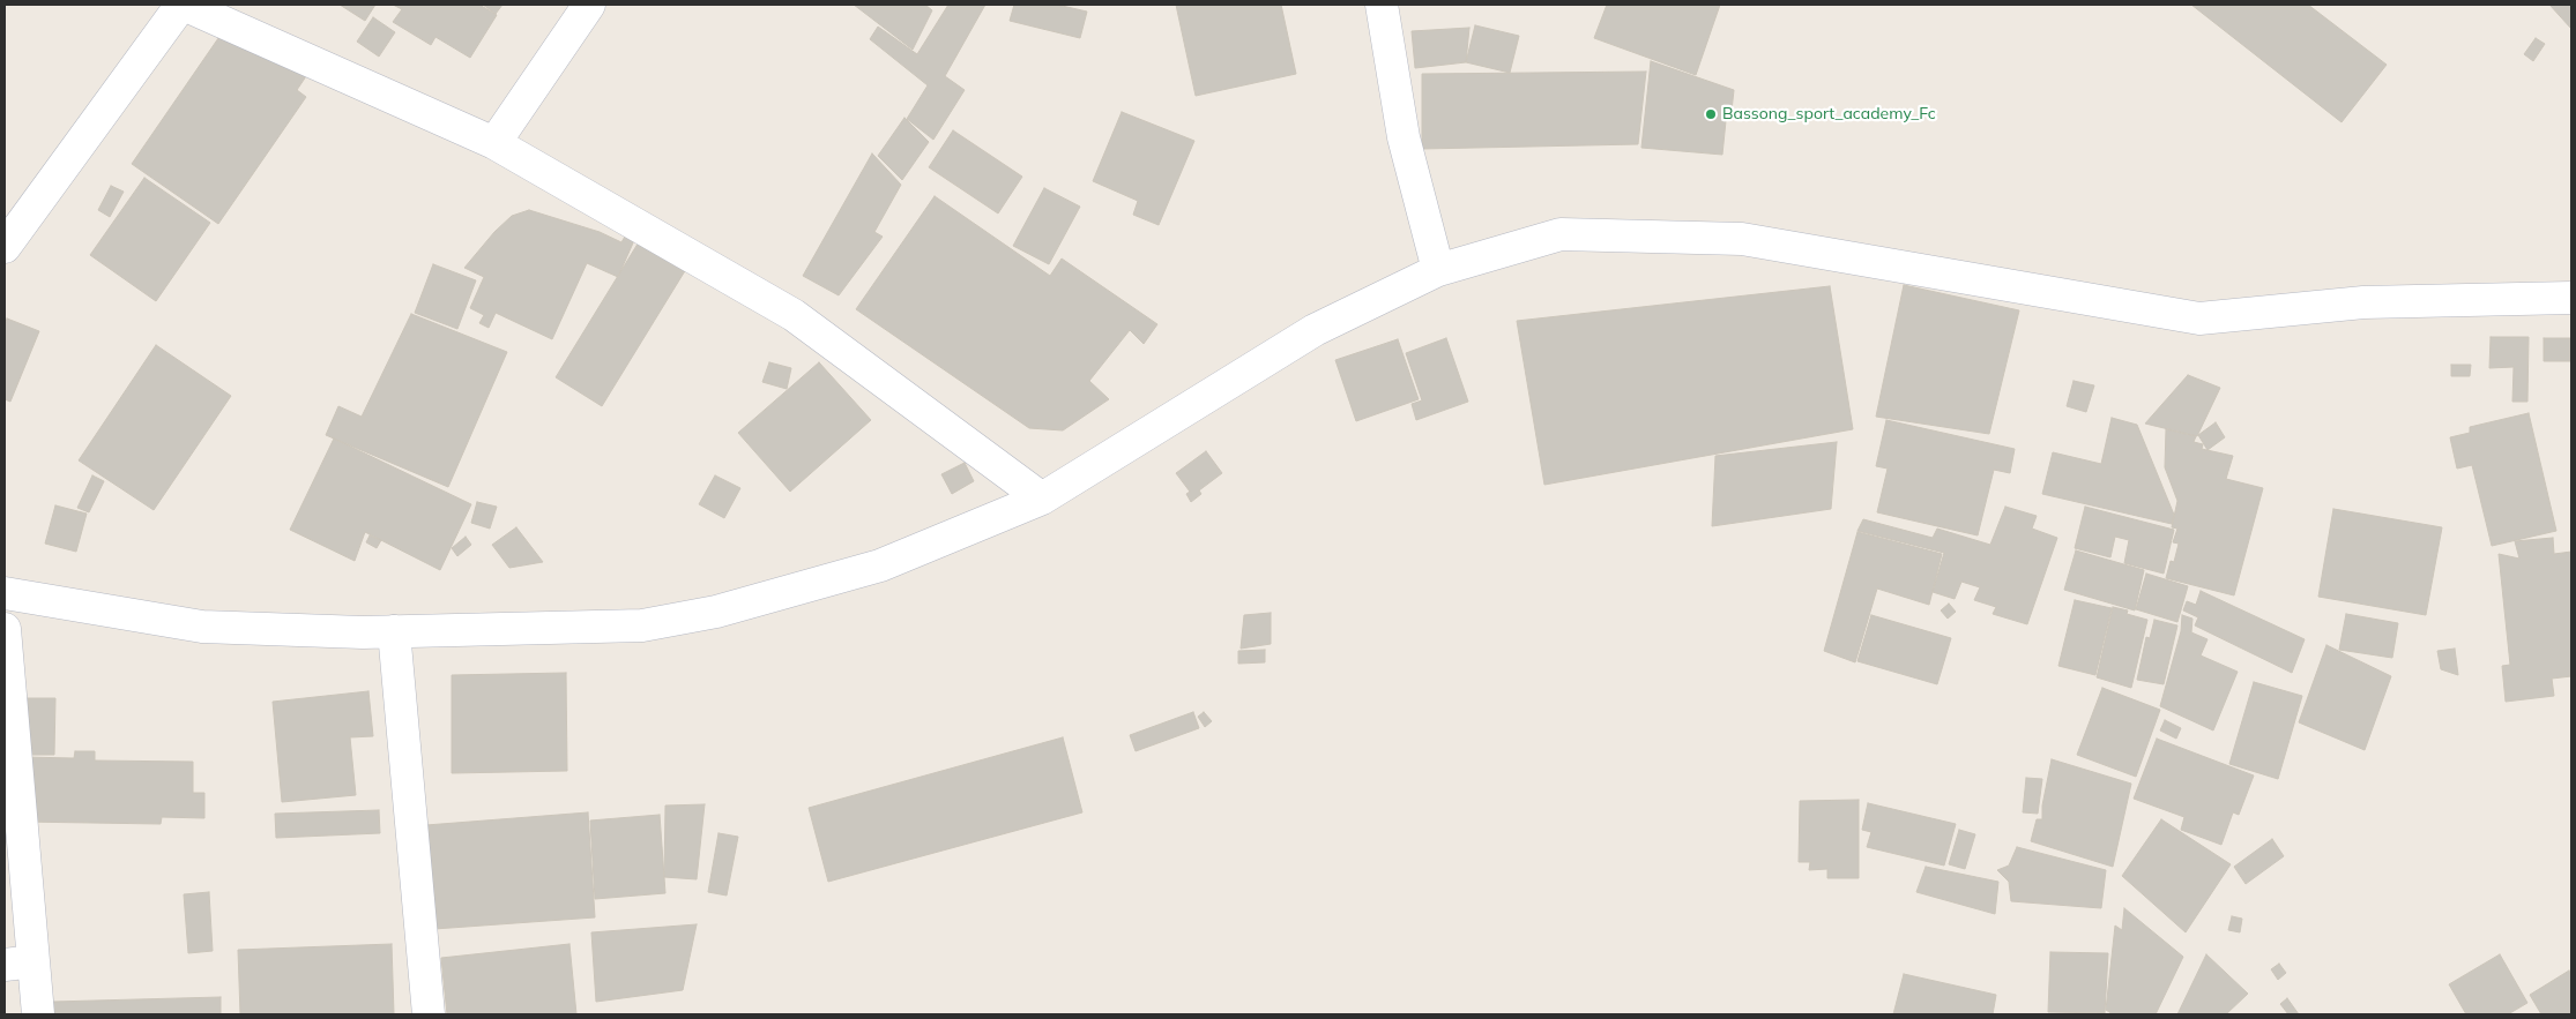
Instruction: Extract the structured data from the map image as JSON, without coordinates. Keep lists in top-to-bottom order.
{
  "places": ["Bassong_sport_academy_Fc"]
}
